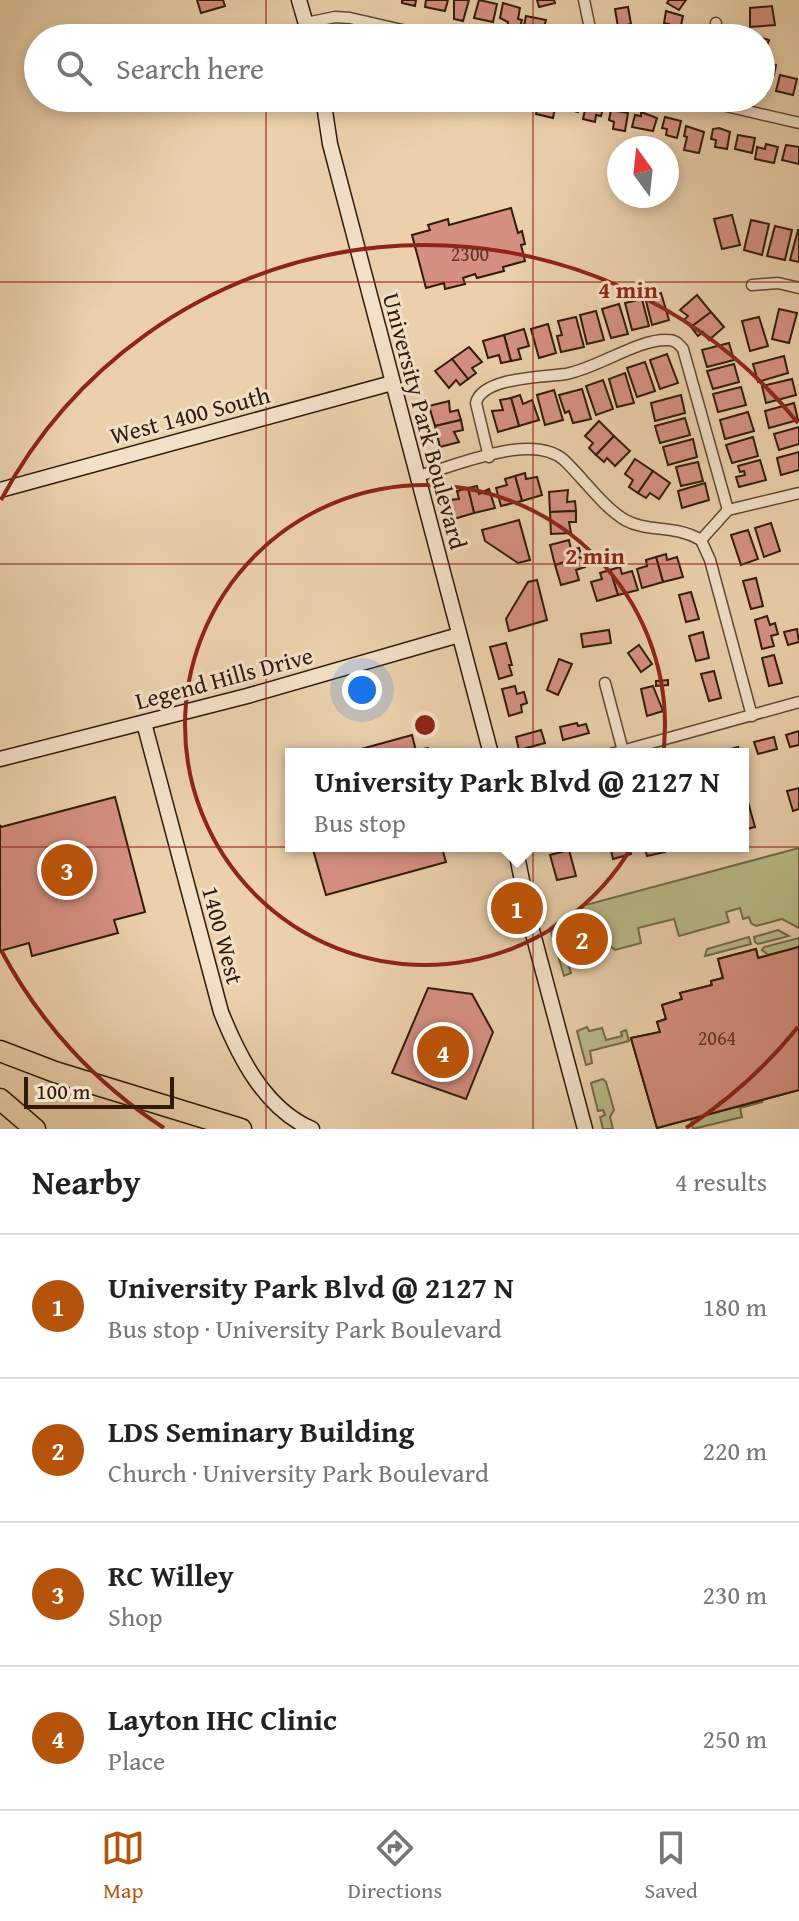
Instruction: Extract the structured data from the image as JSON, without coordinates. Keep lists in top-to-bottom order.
{
  "streets": {
    "street": [
      "West 1400 South",
      "University Park Boulevard",
      "Legend Hills Drive",
      "1400 West"
    ]
  },
  "crossings": [
    ["West 1400 South", "University Park Boulevard"],
    ["University Park Boulevard", "Legend Hills Drive"],
    ["Legend Hills Drive", "1400 West"]
  ],
  "house_numbers": ["2300", "2064"],
  "scale_bar": "100 m",
  "north": "top",
  "page": {
    "search": "Search here",
    "popup": ["University Park Blvd @ 2127 N", "Bus stop"],
    "pins": [
      "3",
      "1",
      "2",
      "4"
    ],
    "scale": "100 m",
    "heading": ["Nearby", "4 results"],
    "list": [
      {
        "mark": "1",
        "name": "University Park Blvd @ 2127 N",
        "note": "Bus stop · University Park Boulevard",
        "value": "180 m"
      },
      {
        "mark": "2",
        "name": "LDS Seminary Building",
        "note": "Church · University Park Boulevard",
        "value": "220 m"
      },
      {
        "mark": "3",
        "name": "RC Willey",
        "note": "Shop",
        "value": "230 m"
      },
      {
        "mark": "4",
        "name": "Layton IHC Clinic",
        "note": "Place",
        "value": "250 m"
      }
    ],
    "nav": ["Map", "Directions", "Saved"]
  },
  "rings": ["4 min", "2 min"]
}
